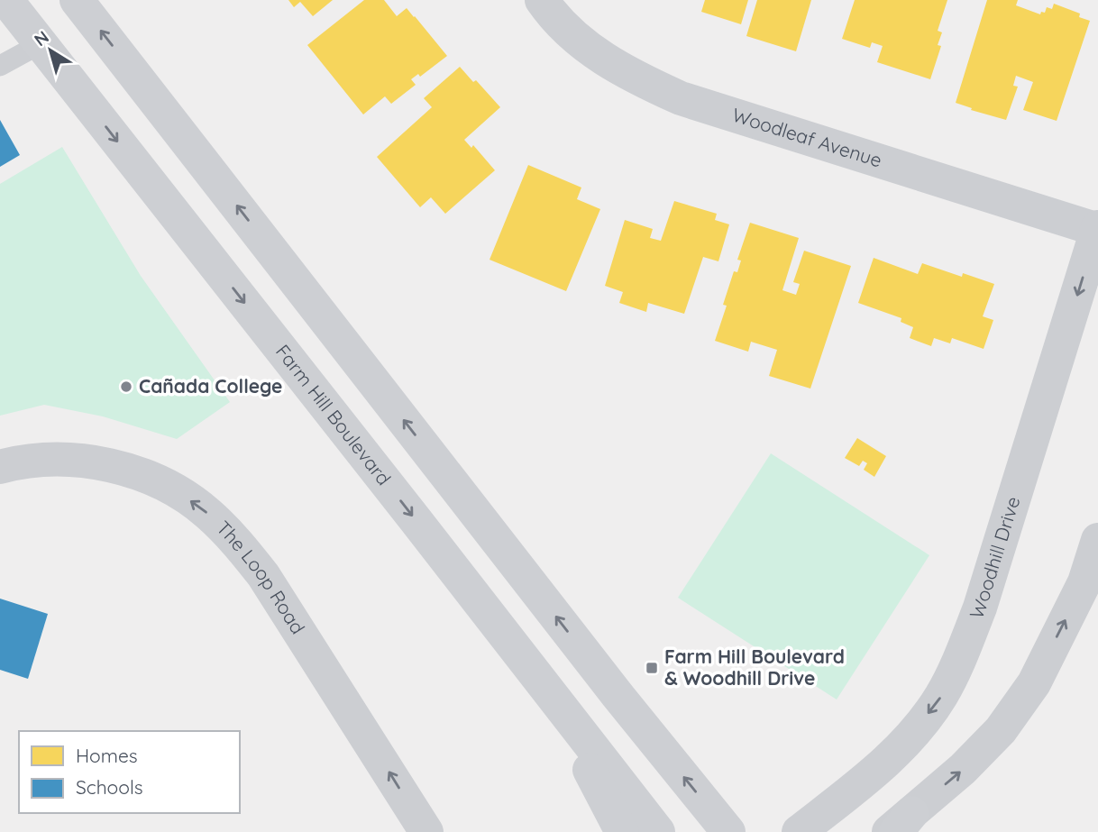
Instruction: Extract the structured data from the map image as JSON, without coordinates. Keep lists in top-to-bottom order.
{
  "streets": {
    "main road": ["Farm Hill Boulevard"],
    "street": ["Woodleaf Avenue", "Woodhill Drive", "The Loop Road"]
  },
  "crossings": [
    ["Woodleaf Avenue", "Woodhill Drive"]
  ],
  "one_way": ["The Loop Road"],
  "places": {
    "other": ["Cañada College"],
    "transit": ["Farm Hill Boulevard & Woodhill Drive"]
  },
  "legend": ["Homes", "Schools"],
  "north": "top left"
}
